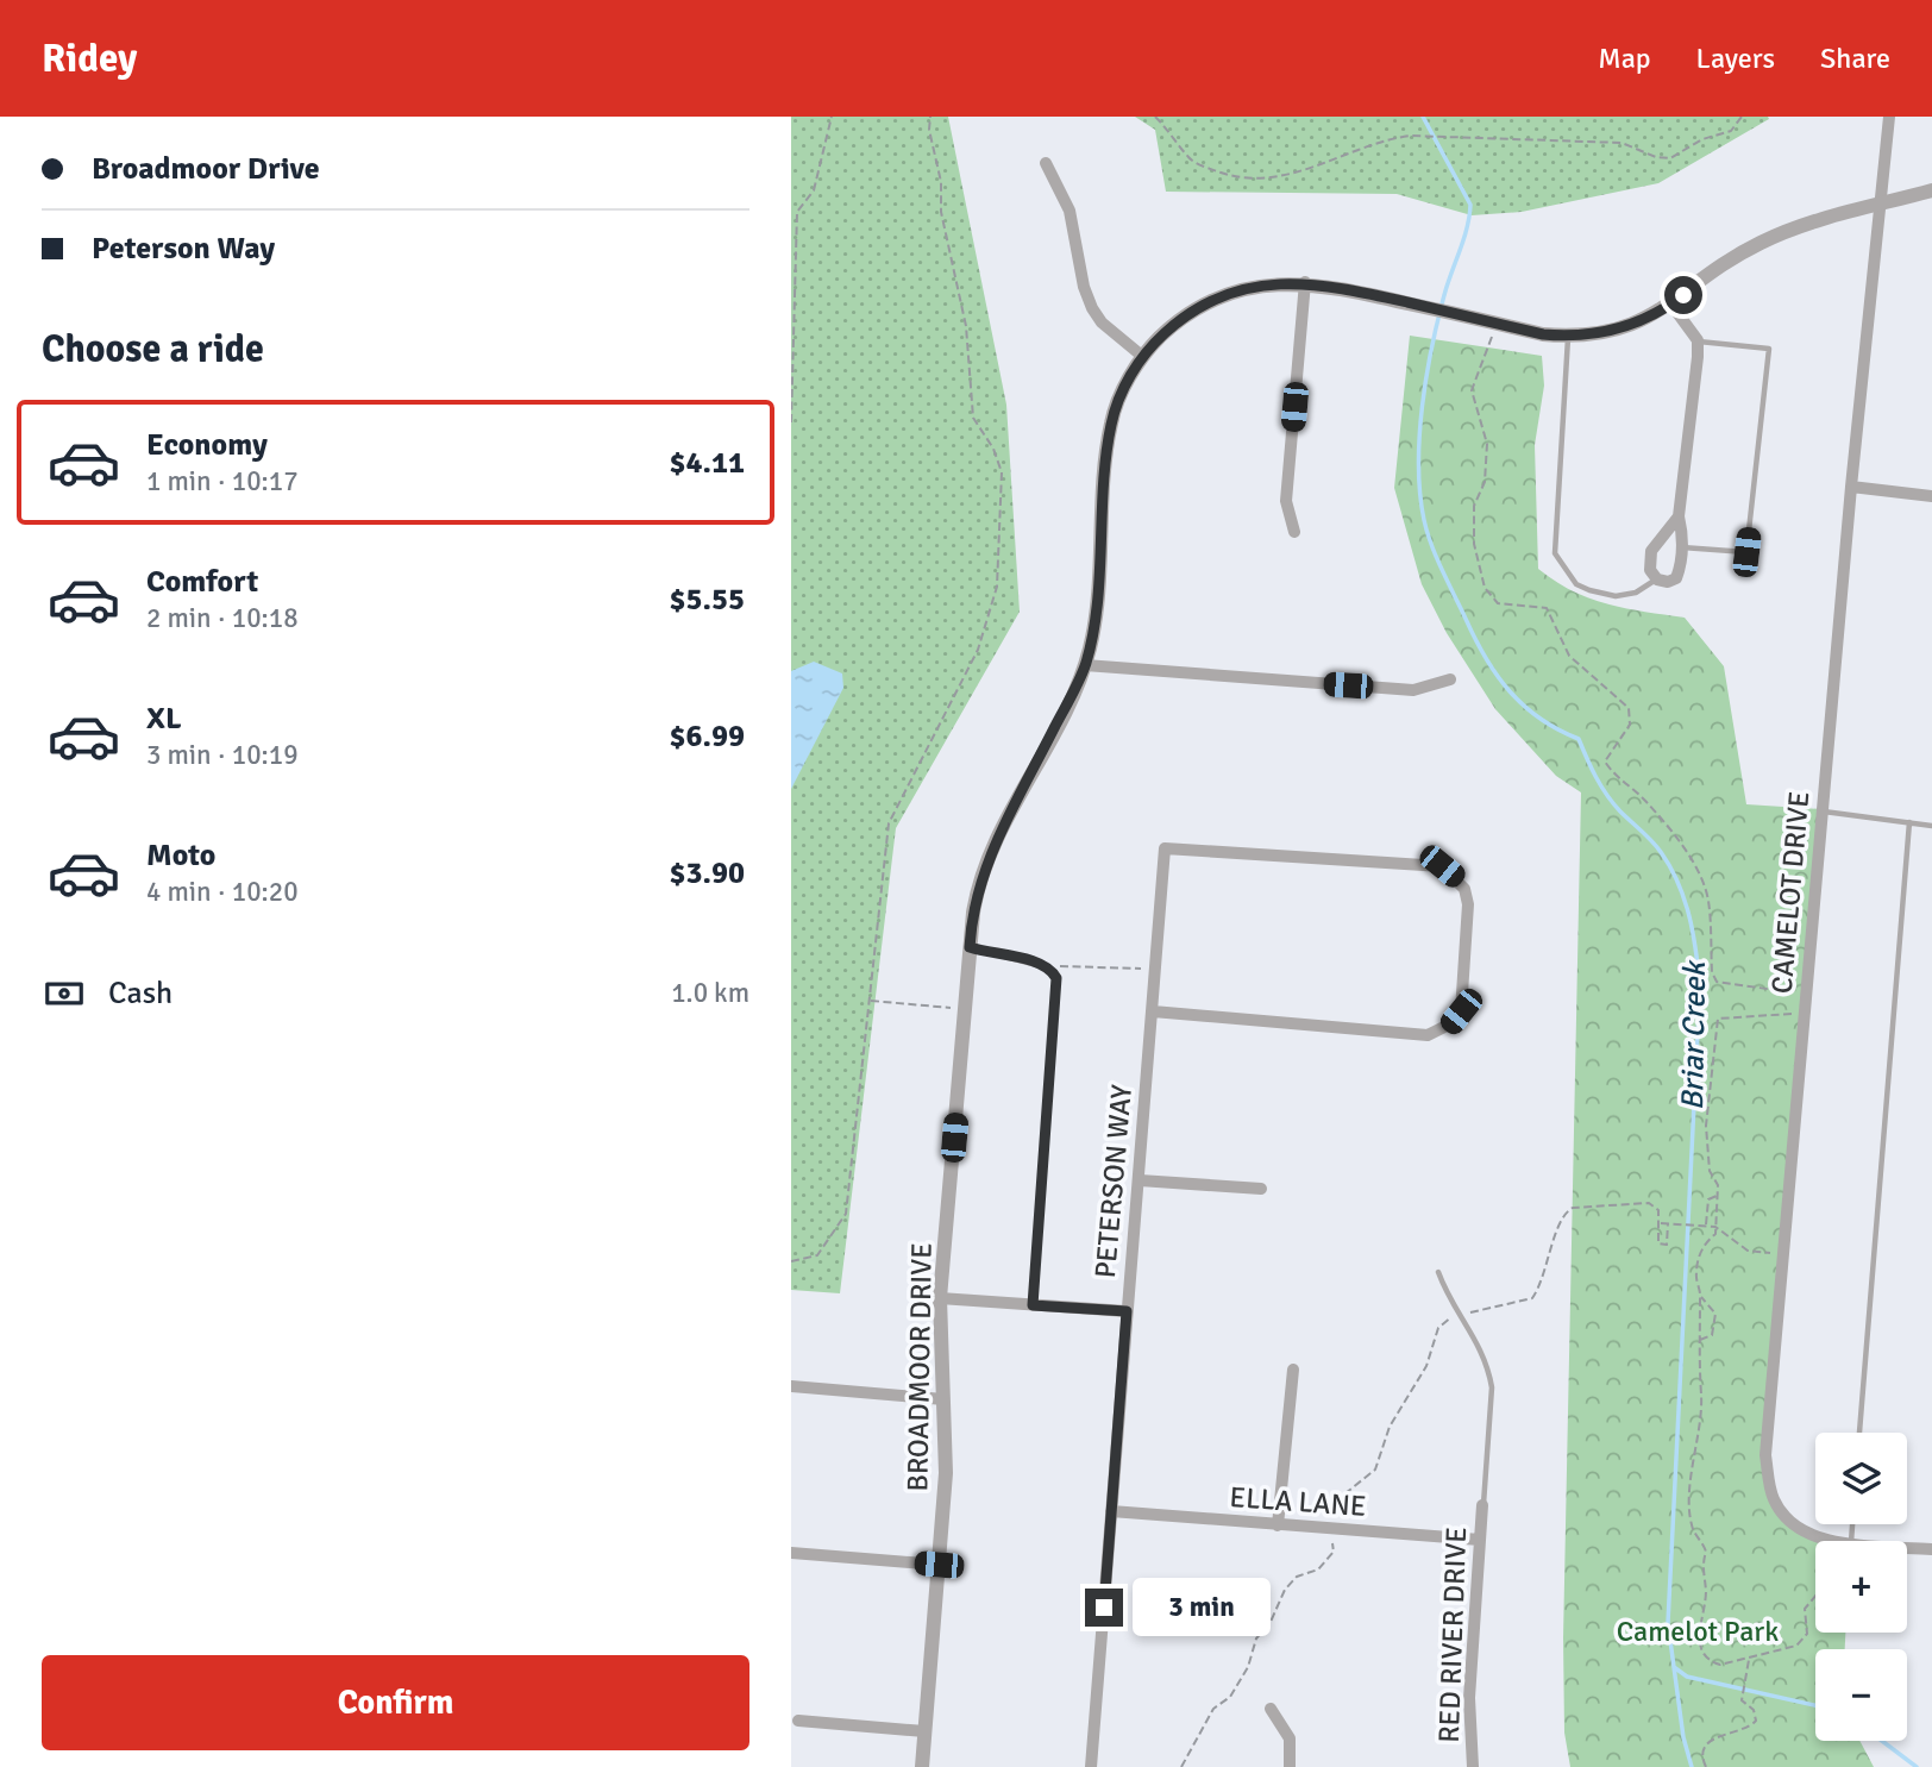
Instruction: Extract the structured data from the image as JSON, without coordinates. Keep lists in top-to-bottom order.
{
  "streets": {
    "street": [
      "CAMELOT DRIVE",
      "PETERSON WAY",
      "BROADMOOR DRIVE",
      "ELLA LANE",
      "RED RIVER DRIVE"
    ]
  },
  "crossings": [
    ["CAMELOT DRIVE", "BROADMOOR DRIVE"],
    ["PETERSON WAY", "ELLA LANE"],
    ["ELLA LANE", "RED RIVER DRIVE"]
  ],
  "water": ["Briar Creek"],
  "parks": ["Camelot Park"],
  "page": {
    "header": "Ridey",
    "nav": ["Map", "Layers", "Share"],
    "banner": ["Broadmoor Drive", "Peterson Way"],
    "heading": "Choose a ride",
    "list": [
      {
        "name": "Economy",
        "note": "1 min · 10:17",
        "value": "$4.11"
      },
      {
        "name": "Comfort",
        "note": "2 min · 10:18",
        "value": "$5.55"
      },
      {
        "name": "XL",
        "note": "3 min · 10:19",
        "value": "$6.99"
      },
      {
        "name": "Moto",
        "note": "4 min · 10:20",
        "value": "$3.90"
      }
    ],
    "pay": ["Cash", "1.0 km"],
    "map_buttons": ["+", "−"],
    "bubble": "3 min",
    "buttons": "Confirm"
  }
}
